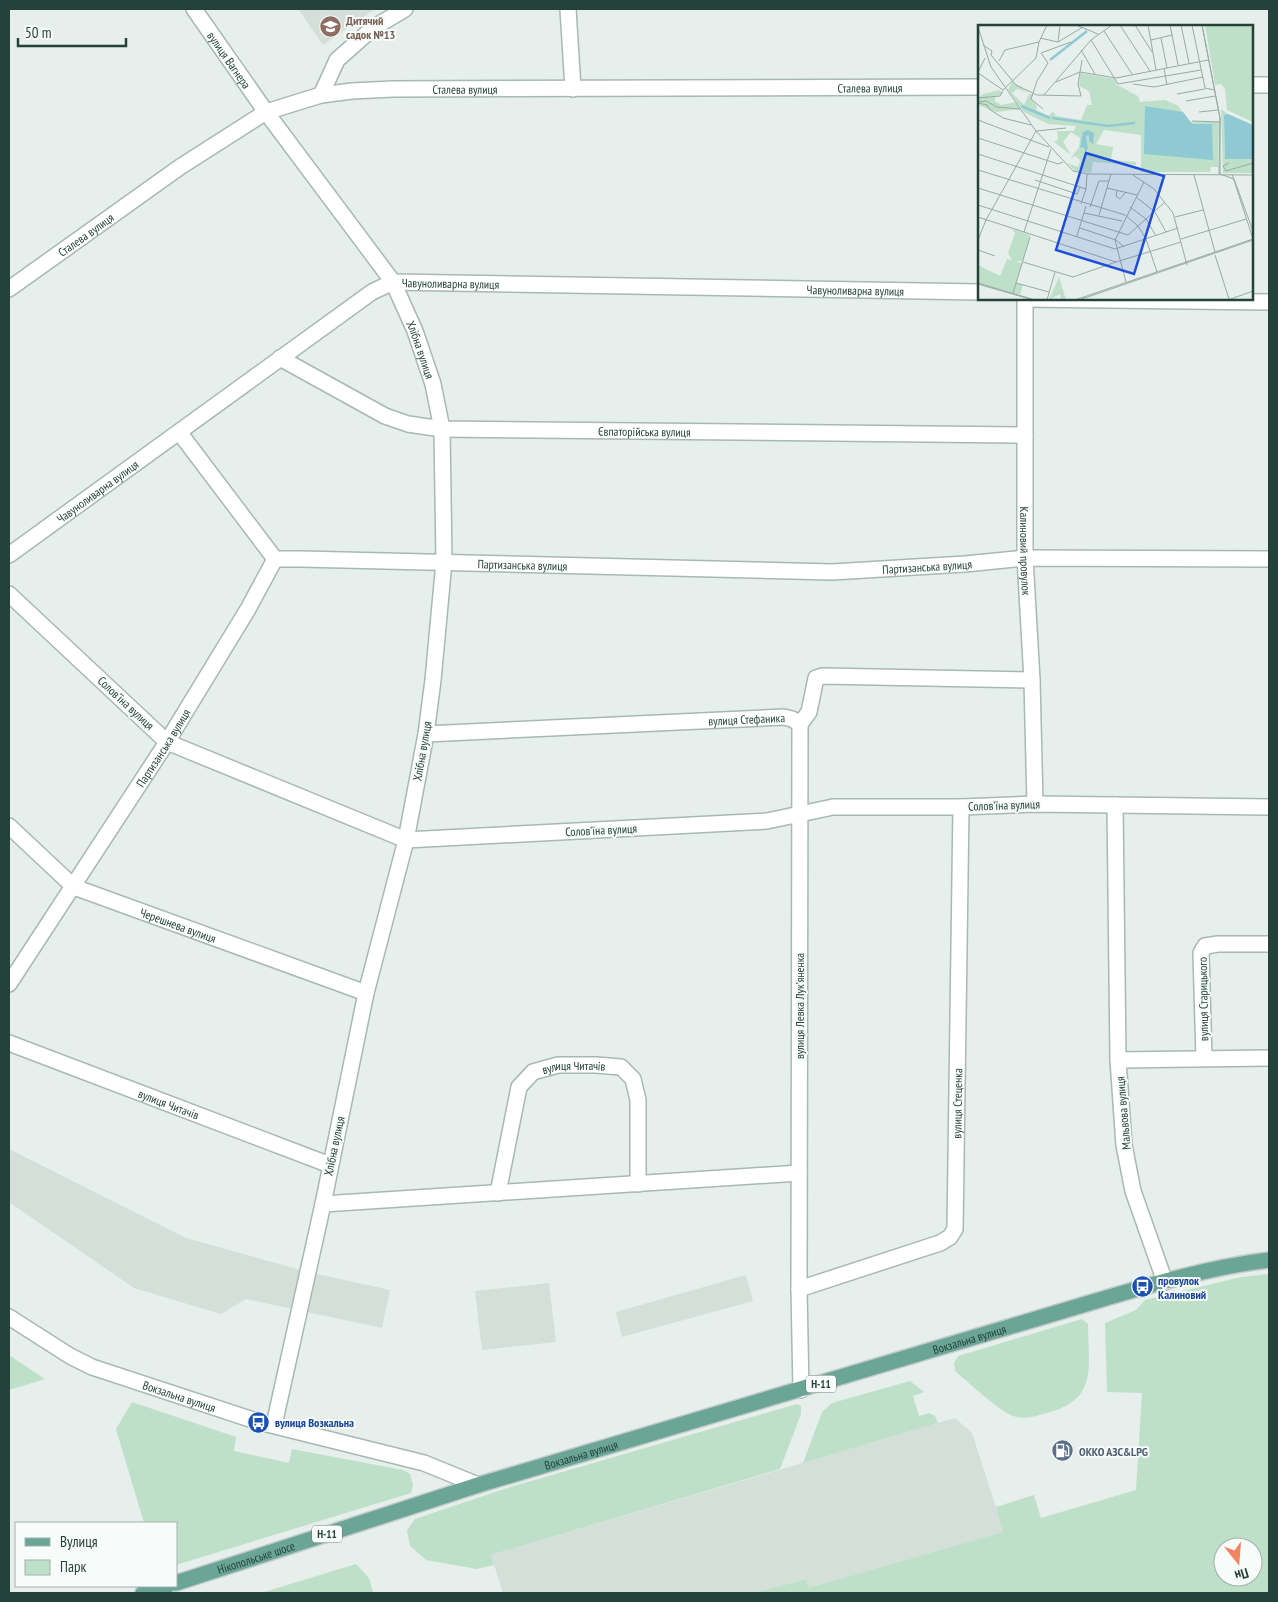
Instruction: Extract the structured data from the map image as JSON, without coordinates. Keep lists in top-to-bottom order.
{
  "streets": {
    "main road": ["Вокзальна вулиця", "Н-11", "Нікопольське шосе"],
    "street": [
      "вулиця Вагнера",
      "Сталева вулиця",
      "Чавуноливарна вулиця",
      "Хлібна вулиця",
      "Євпаторійська вулиця",
      "Калиновий провулок",
      "Партизанська вулиця",
      "Соловʼїна вулиця",
      "вулиця Стефаника",
      "Черешнева вулиця",
      "вулиця Старицького",
      "вулиця Левка Лукʼяненка",
      "вулиця Читачів",
      "вулиця Стеценка",
      "Мальвова вулиця"
    ]
  },
  "crossings": [
    ["вулиця Вагнера", "Сталева вулиця"],
    ["вулиця Вагнера", "Хлібна вулиця"],
    ["Сталева вулиця", "Хлібна вулиця"],
    ["Чавуноливарна вулиця", "Хлібна вулиця"],
    ["Чавуноливарна вулиця", "Євпаторійська вулиця"],
    ["Хлібна вулиця", "Євпаторійська вулиця"],
    ["Хлібна вулиця", "Партизанська вулиця"],
    ["Хлібна вулиця", "Соловʼїна вулиця"],
    ["Хлібна вулиця", "вулиця Стефаника"],
    ["Хлібна вулиця", "Черешнева вулиця"],
    ["Хлібна вулиця", "вулиця Читачів"],
    ["Хлібна вулиця", "Вокзальна вулиця"],
    ["Євпаторійська вулиця", "Калиновий провулок"],
    ["Калиновий провулок", "Партизанська вулиця"],
    ["Калиновий провулок", "Соловʼїна вулиця"],
    ["Калиновий провулок", "вулиця Стефаника"],
    ["Партизанська вулиця", "Соловʼїна вулиця"],
    ["Партизанська вулиця", "Черешнева вулиця"],
    ["Соловʼїна вулиця", "вулиця Левка Лукʼяненка"],
    ["Соловʼїна вулиця", "вулиця Стеценка"],
    ["вулиця Стефаника", "вулиця Левка Лукʼяненка"],
    ["вулиця Старицького", "Мальвова вулиця"],
    ["вулиця Левка Лукʼяненка", "вулиця Стеценка"],
    ["вулиця Левка Лукʼяненка", "Вокзальна вулиця"],
    ["Мальвова вулиця", "Вокзальна вулиця"],
    ["Мальвова вулиця", "Н-11"],
    ["Вокзальна вулиця", "Н-11"],
    ["Вокзальна вулиця", "Нікопольське шосе"]
  ],
  "places": {
    "school or university": ["Дитячий садок №13"],
    "bus stop": ["провулок Калиновий", "вулиця Возкальна"],
    "fuel station": ["ОККО АЗС&LPG"]
  },
  "legend": ["Вулиця", "Парк"],
  "scale_bar": "50 m",
  "north": "bottom"
}
